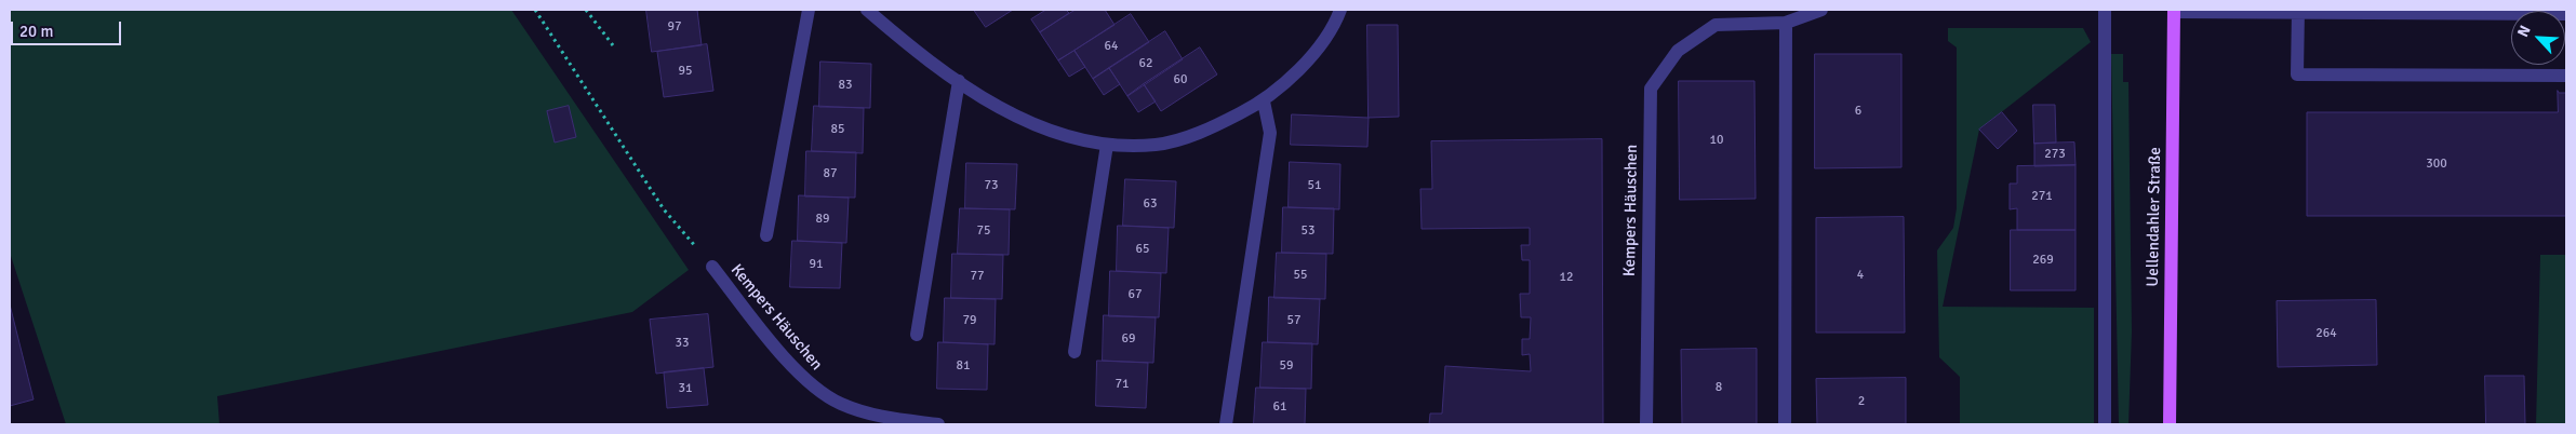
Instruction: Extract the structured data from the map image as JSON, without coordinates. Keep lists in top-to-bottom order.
{
  "streets": {
    "main road": ["Uellendahler Straße"],
    "street": ["Kempers Häuschen"]
  },
  "house_numbers": [
    "97",
    "64",
    "62",
    "95",
    "60",
    "83",
    "6",
    "85",
    "10",
    "273",
    "300",
    "87",
    "73",
    "51",
    "271",
    "63",
    "89",
    "75",
    "53",
    "65",
    "269",
    "91",
    "55",
    "4",
    "77",
    "12",
    "67",
    "79",
    "57",
    "264",
    "69",
    "33",
    "81",
    "59",
    "71",
    "8",
    "31",
    "2",
    "61"
  ],
  "scale_bar": "20 m",
  "north": "top left"
}
